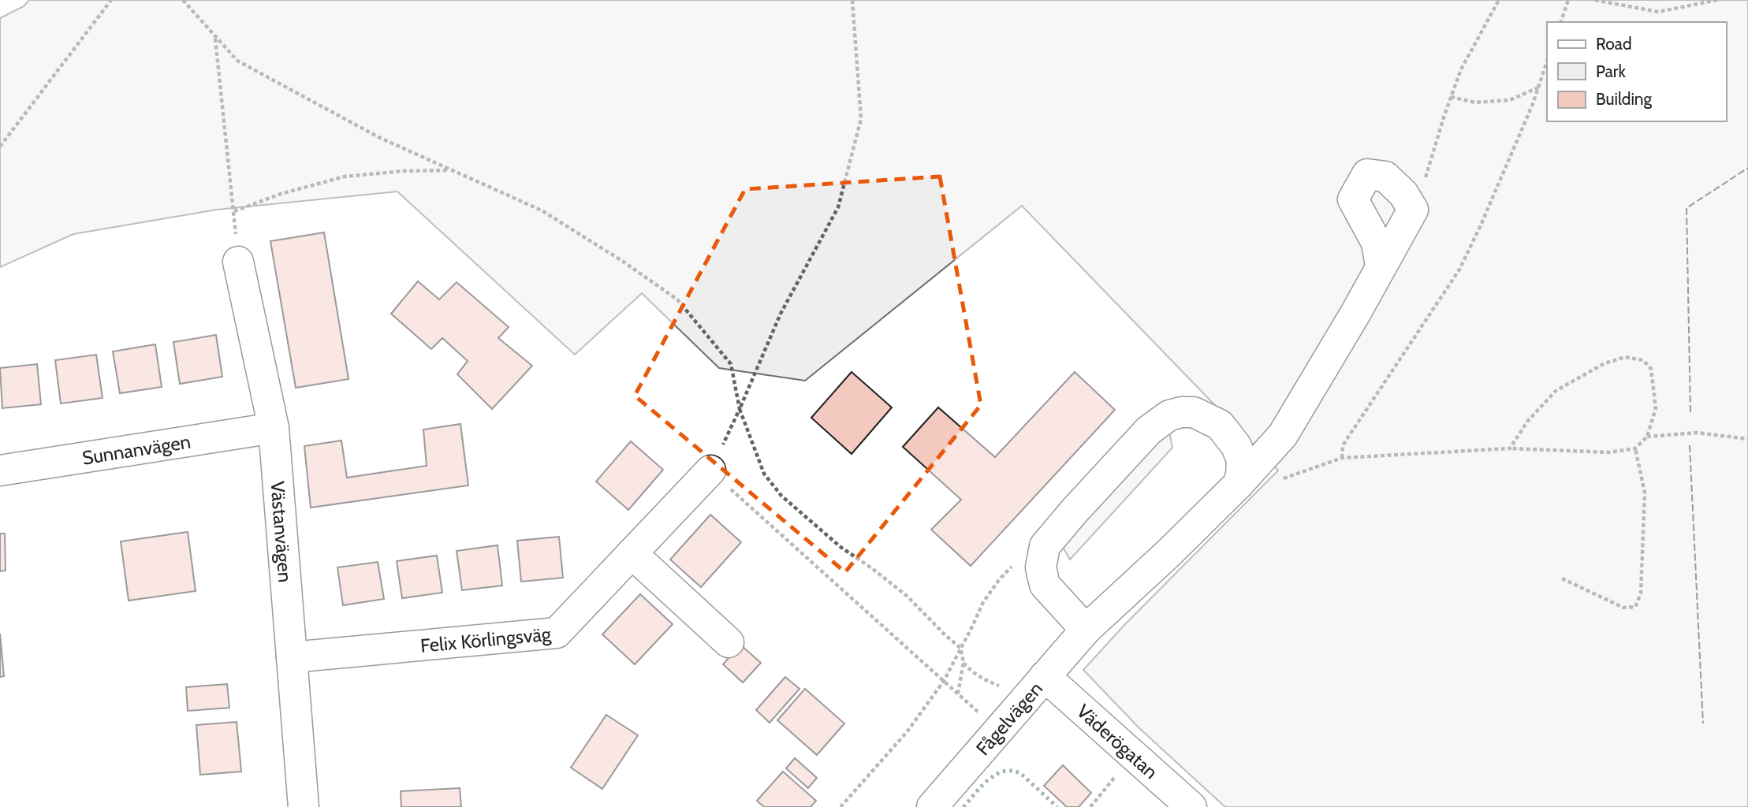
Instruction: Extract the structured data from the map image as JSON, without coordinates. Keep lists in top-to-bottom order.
{
  "streets": {
    "street": [
      "Sunnanvägen",
      "Västanvägen",
      "Felix Körlingsväg",
      "Fågelvägen",
      "Väderögatan"
    ]
  },
  "crossings": [
    ["Sunnanvägen", "Västanvägen"],
    ["Västanvägen", "Felix Körlingsväg"],
    ["Fågelvägen", "Väderögatan"]
  ],
  "legend": ["Road", "Park", "Building"]
}
